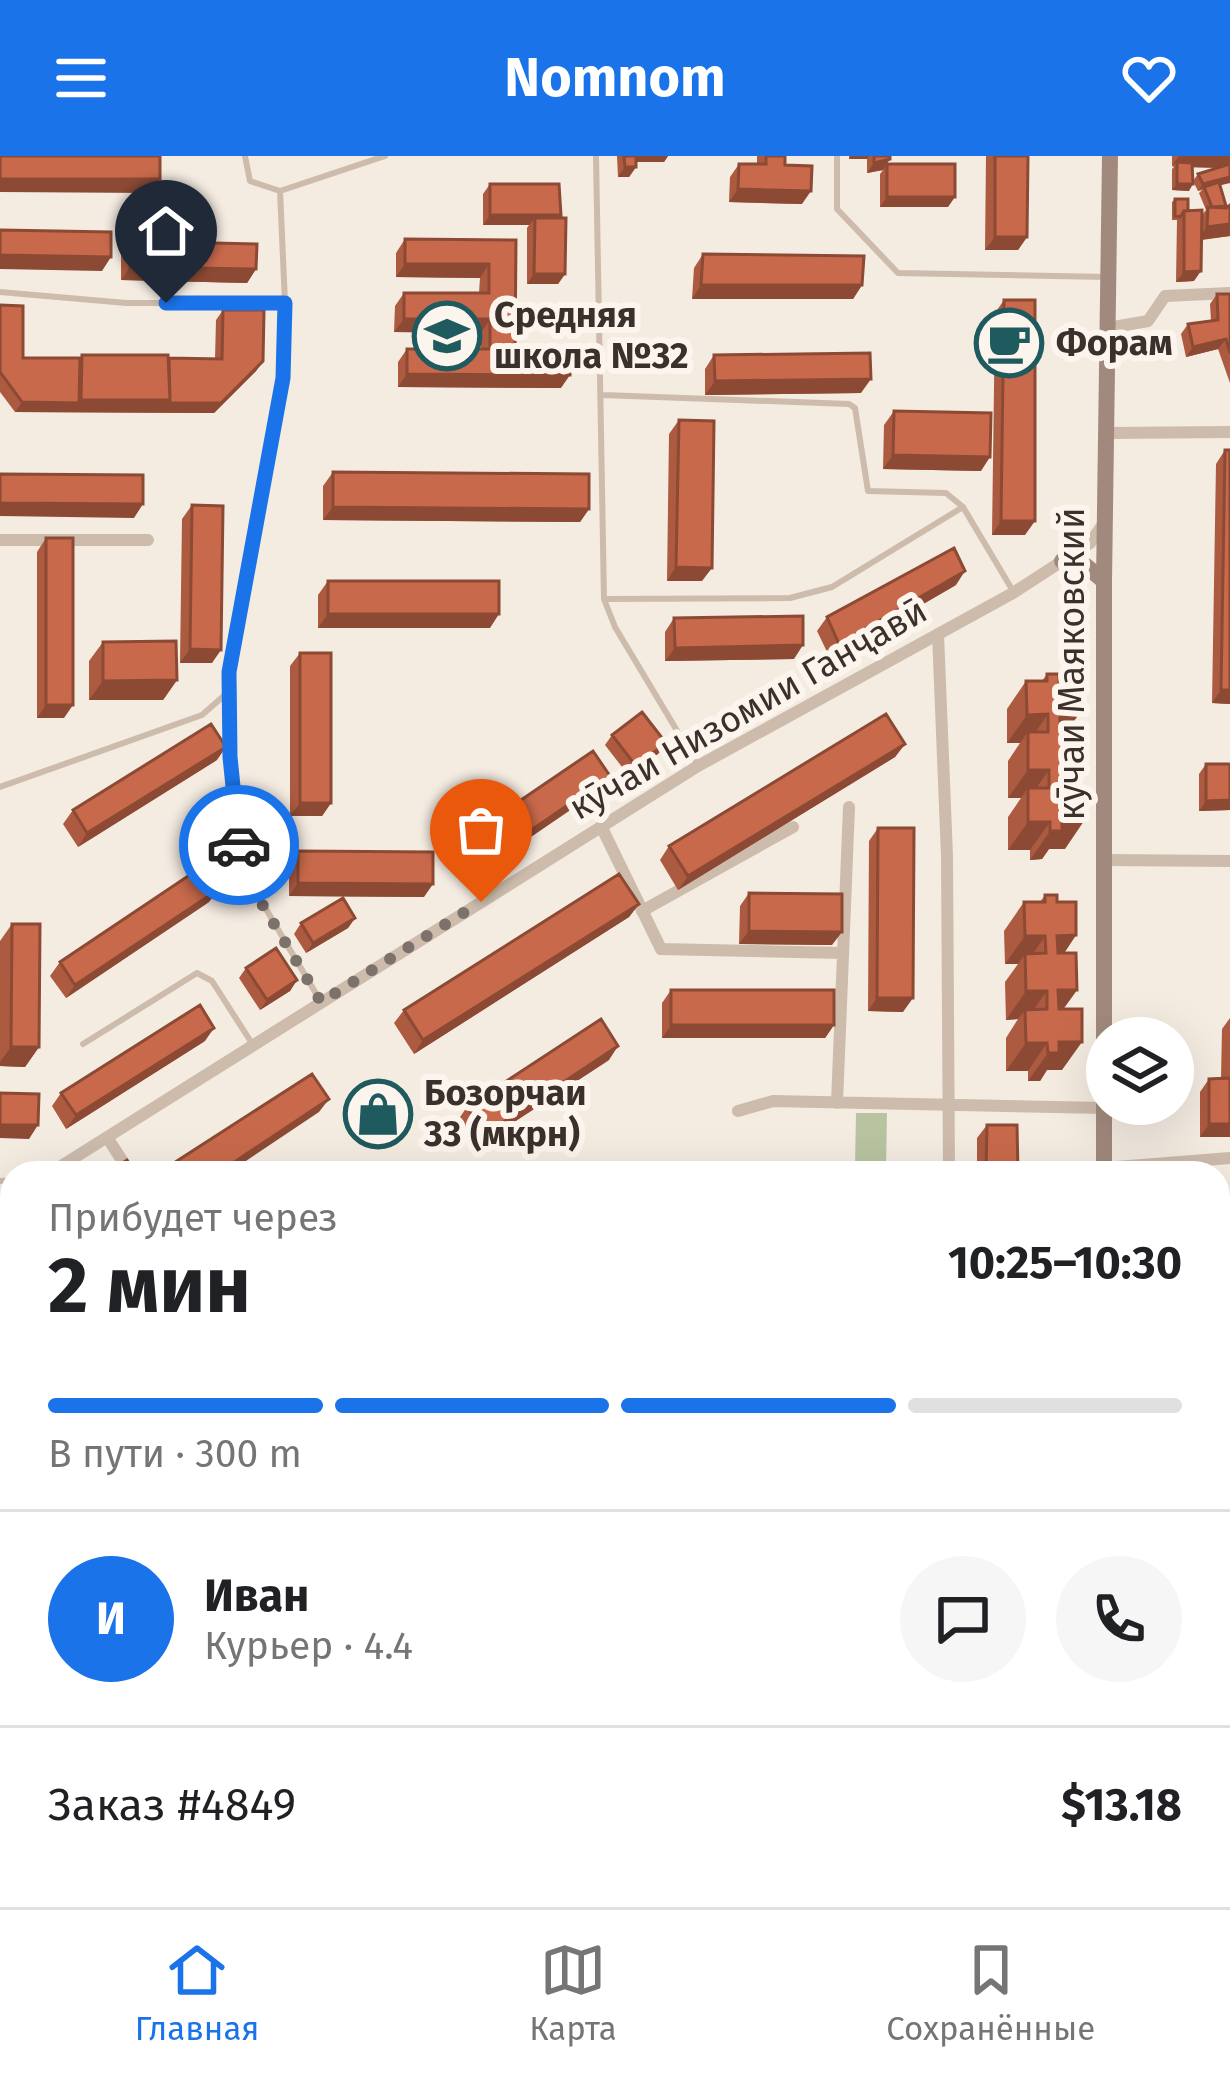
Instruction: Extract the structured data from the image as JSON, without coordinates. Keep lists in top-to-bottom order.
{
  "streets": {
    "street": ["кӯчаи Маяковский", "кӯчаи Низомии Ганҷавӣ"]
  },
  "crossings": [
    ["кӯчаи Маяковский", "кӯчаи Низомии Ганҷавӣ"]
  ],
  "places": {
    "school or university": ["Средняя школа №32"],
    "cafe": ["Форам"],
    "shop": ["Бозорчаи 33 (мкрн)"]
  },
  "page": {
    "header": "Nomnom",
    "heading": ["2 мин", "Прибудет через", "10:25–10:30"],
    "panel": [
      "Иван",
      "Курьер · 4.4",
      "Заказ #4849",
      "$13.18"
    ],
    "bar": "В пути · 300 m",
    "round": "И",
    "tabs": ["Главная", "Карта", "Сохранённые"]
  }
}
